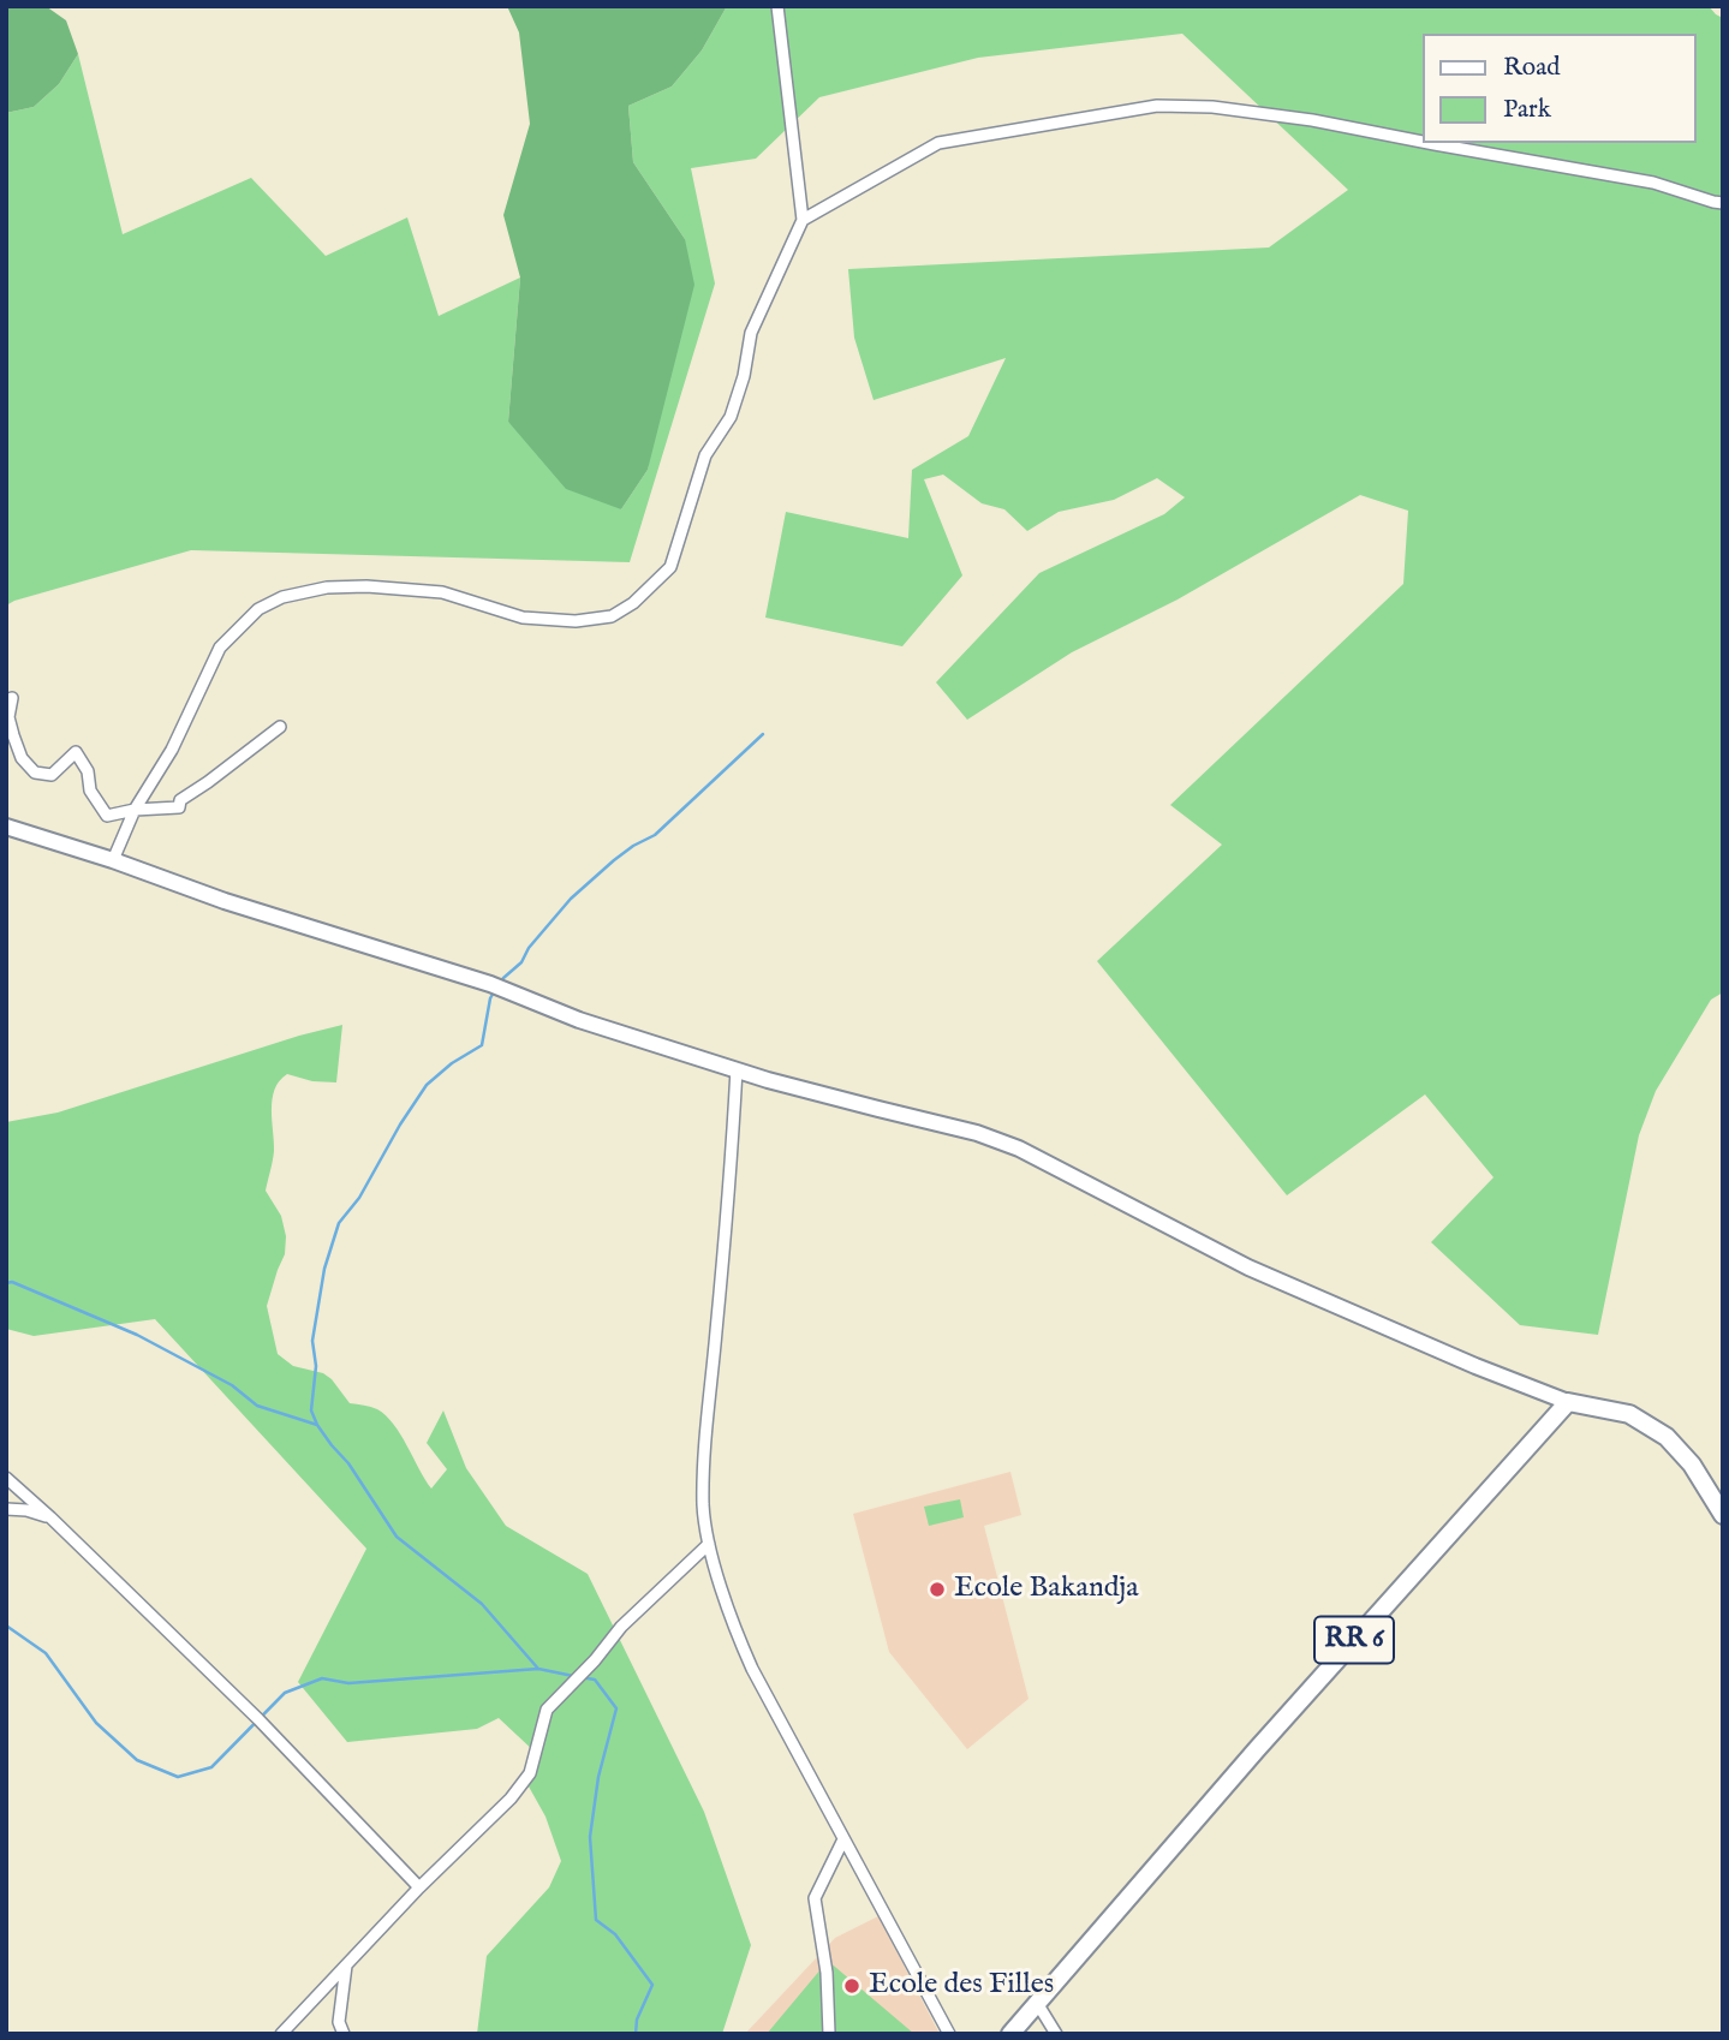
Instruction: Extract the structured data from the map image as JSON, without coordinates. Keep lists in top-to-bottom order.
{
  "streets": {
    "main road": ["RR 6"]
  },
  "places": ["Ecole Bakandja", "Ecole des Filles"],
  "legend": ["Road", "Park"]
}
